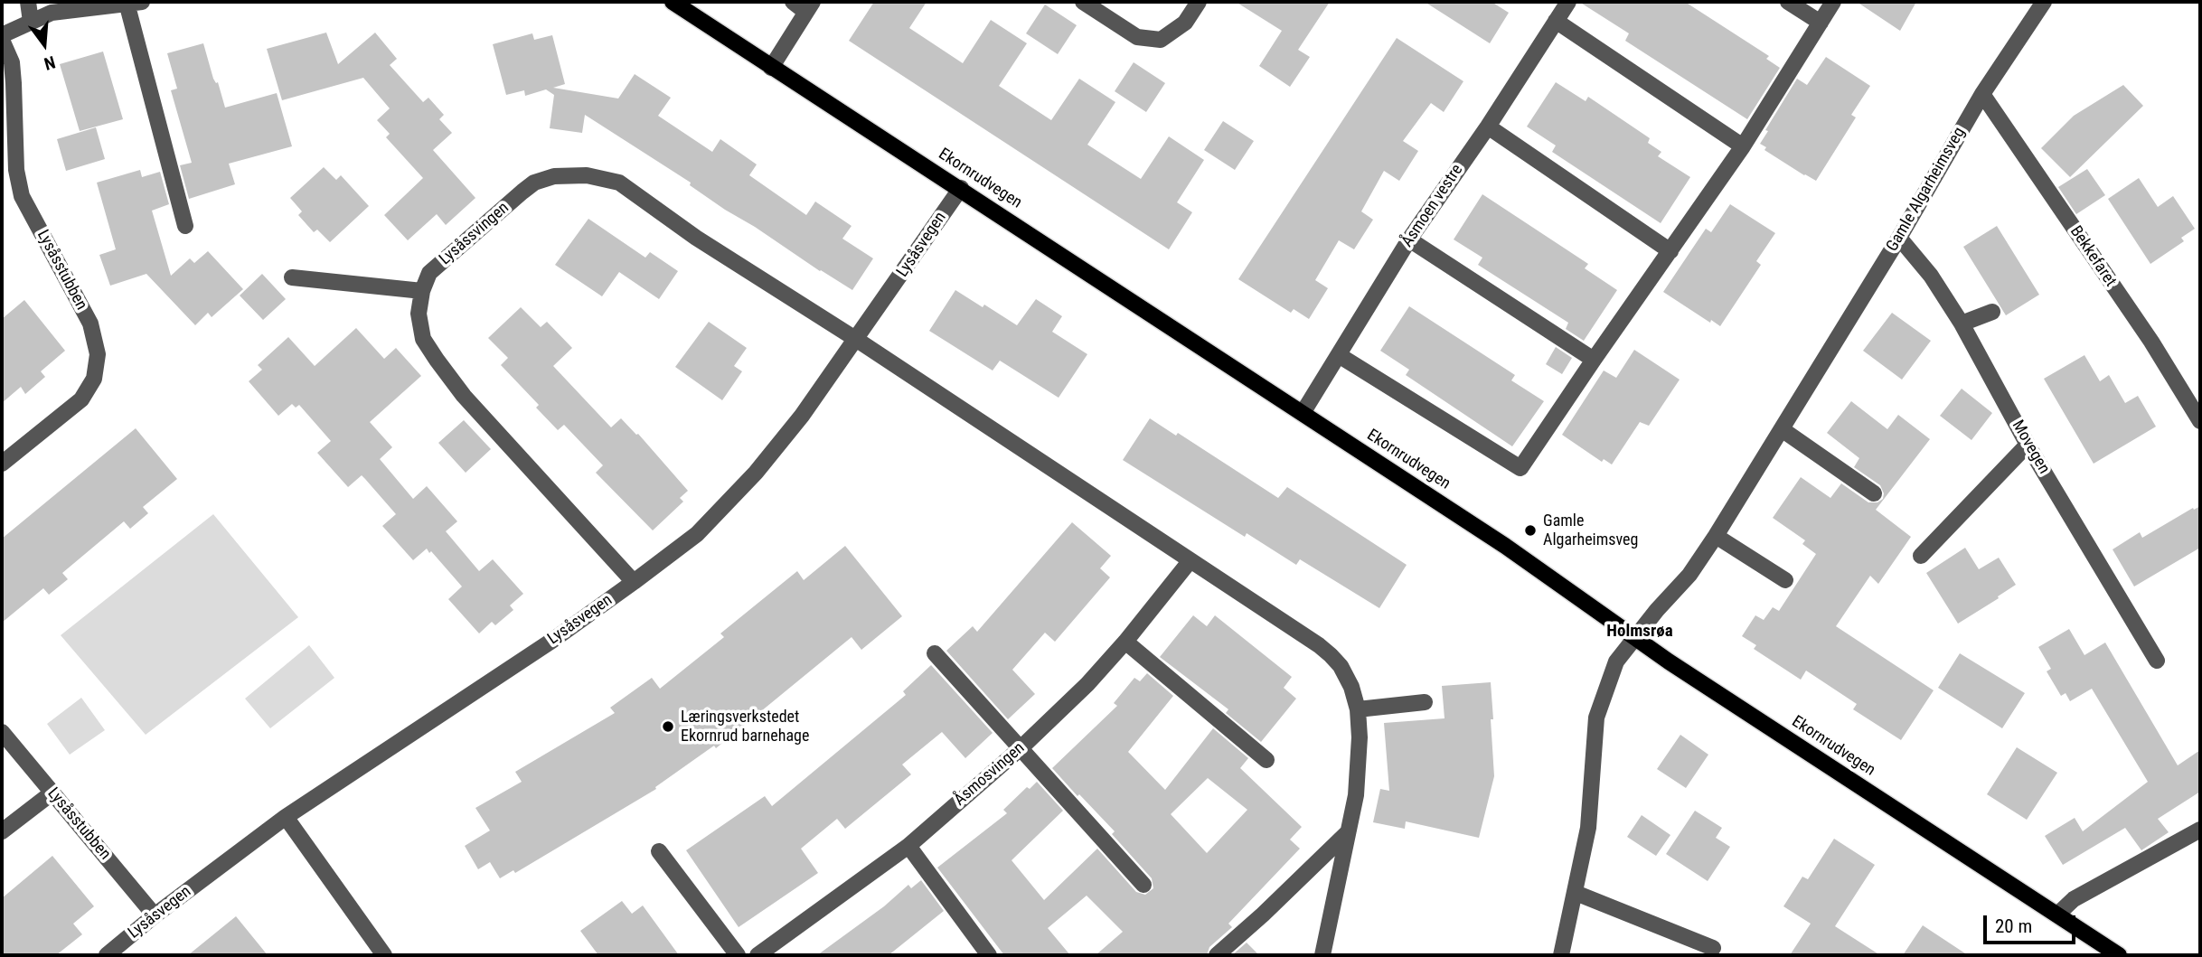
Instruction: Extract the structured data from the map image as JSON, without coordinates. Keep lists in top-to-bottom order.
{
  "streets": {
    "main road": ["Ekornrudvegen"],
    "street": [
      "Gamle Algarheimsveg",
      "Åsmoen vestre",
      "Lysåssvingen",
      "Lysåsvegen",
      "Bekkefaret",
      "Lysåsstubben",
      "Movegen",
      "Åsmosvingen"
    ]
  },
  "crossings": [
    ["Ekornrudvegen", "Gamle Algarheimsveg"],
    ["Ekornrudvegen", "Åsmoen vestre"],
    ["Ekornrudvegen", "Lysåsvegen"],
    ["Gamle Algarheimsveg", "Bekkefaret"],
    ["Gamle Algarheimsveg", "Movegen"],
    ["Lysåssvingen", "Lysåsvegen"],
    ["Lysåsvegen", "Lysåsstubben"]
  ],
  "districts": ["Holmsrøa"],
  "places": ["Gamle Algarheimsveg", "Læringsverkstedet Ekornrud barnehage"],
  "scale_bar": "20 m",
  "north": "bottom"
}
